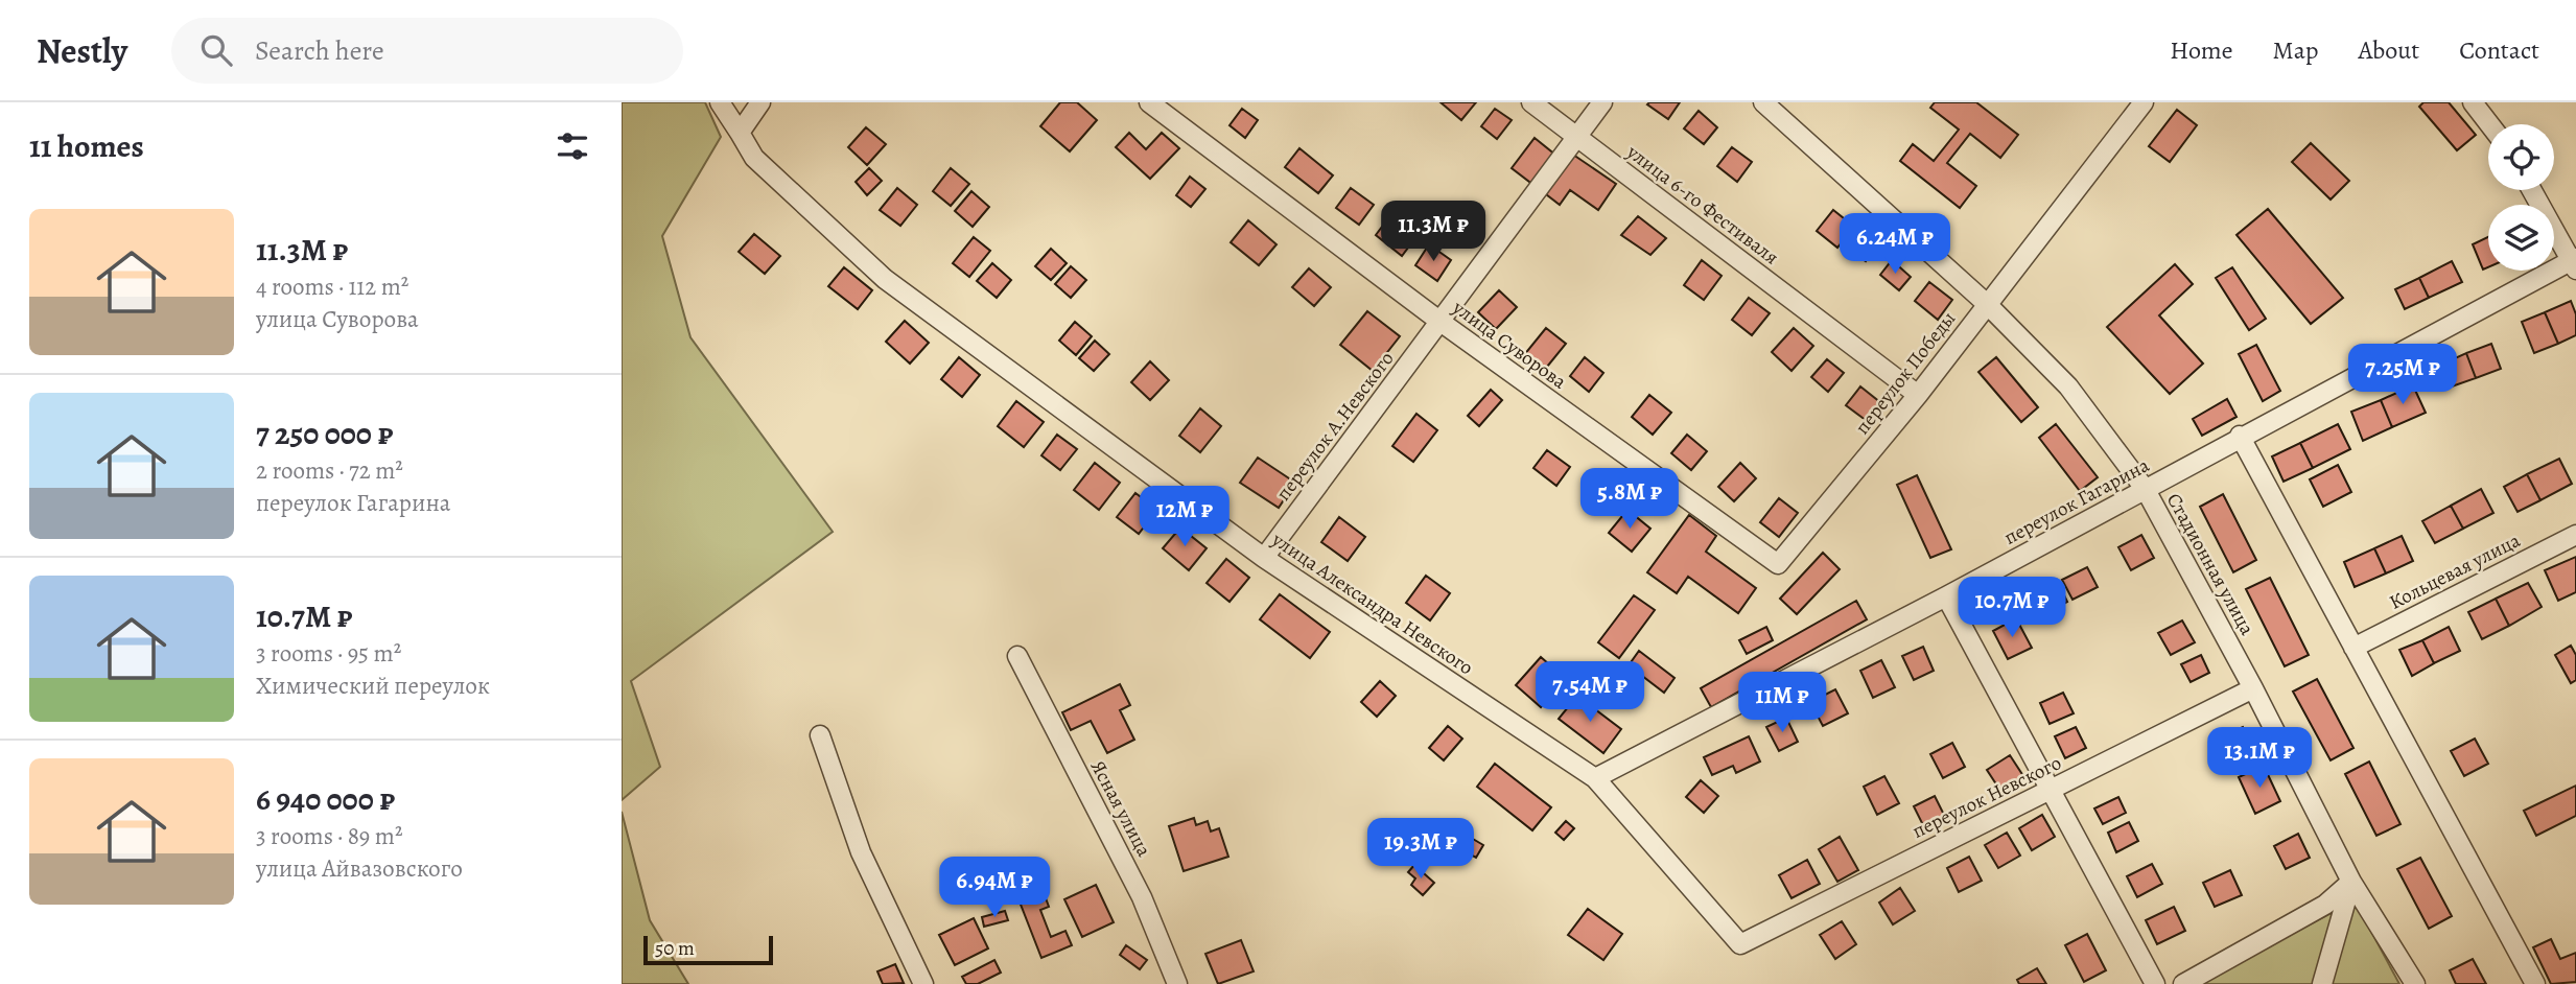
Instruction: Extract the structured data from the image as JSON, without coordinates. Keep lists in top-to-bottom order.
{
  "streets": {
    "street": [
      "улица 6-го Фестиваля",
      "улица Суворова",
      "переулок Победы",
      "переулок А.Невского",
      "переулок Гагарина",
      "Стадионная улица",
      "Кольцевая улица",
      "улица Александра Невского",
      "переулок Невского",
      "Ясная улица"
    ]
  },
  "crossings": [
    ["улица 6-го Фестиваля", "переулок Победы"],
    ["улица 6-го Фестиваля", "переулок А.Невского"],
    ["улица Суворова", "переулок Победы"],
    ["улица Суворова", "переулок А.Невского"],
    ["переулок Победы", "Стадионная улица"],
    ["переулок А.Невского", "улица Александра Невского"],
    ["переулок Гагарина", "Стадионная улица"],
    ["переулок Гагарина", "улица Александра Невского"],
    ["Стадионная улица", "переулок Невского"],
    ["улица Александра Невского", "переулок Невского"]
  ],
  "scale_bar": "50 m",
  "page": {
    "header": "Nestly",
    "search": "Search here",
    "nav": [
      "Home",
      "Map",
      "About",
      "Contact"
    ],
    "heading": "11 homes",
    "list": [
      {
        "name": "11.3M ₽",
        "note": "4 rooms · 112 m² · улица Суворова"
      },
      {
        "name": "7 250 000 ₽",
        "note": "2 rooms · 72 m² · переулок Гагарина"
      },
      {
        "name": "10.7M ₽",
        "note": "3 rooms · 95 m² · Химический переулок"
      },
      {
        "name": "6 940 000 ₽",
        "note": "3 rooms · 89 m² · улица Айвазовского"
      }
    ],
    "price": [
      "11.3M ₽",
      "6.24M ₽",
      "7.25M ₽",
      "5.8M ₽",
      "12M ₽",
      "10.7M ₽",
      "7.54M ₽",
      "11M ₽",
      "13.1M ₽",
      "19.3M ₽",
      "6.94M ₽"
    ],
    "scale": "50 m"
  }
}
